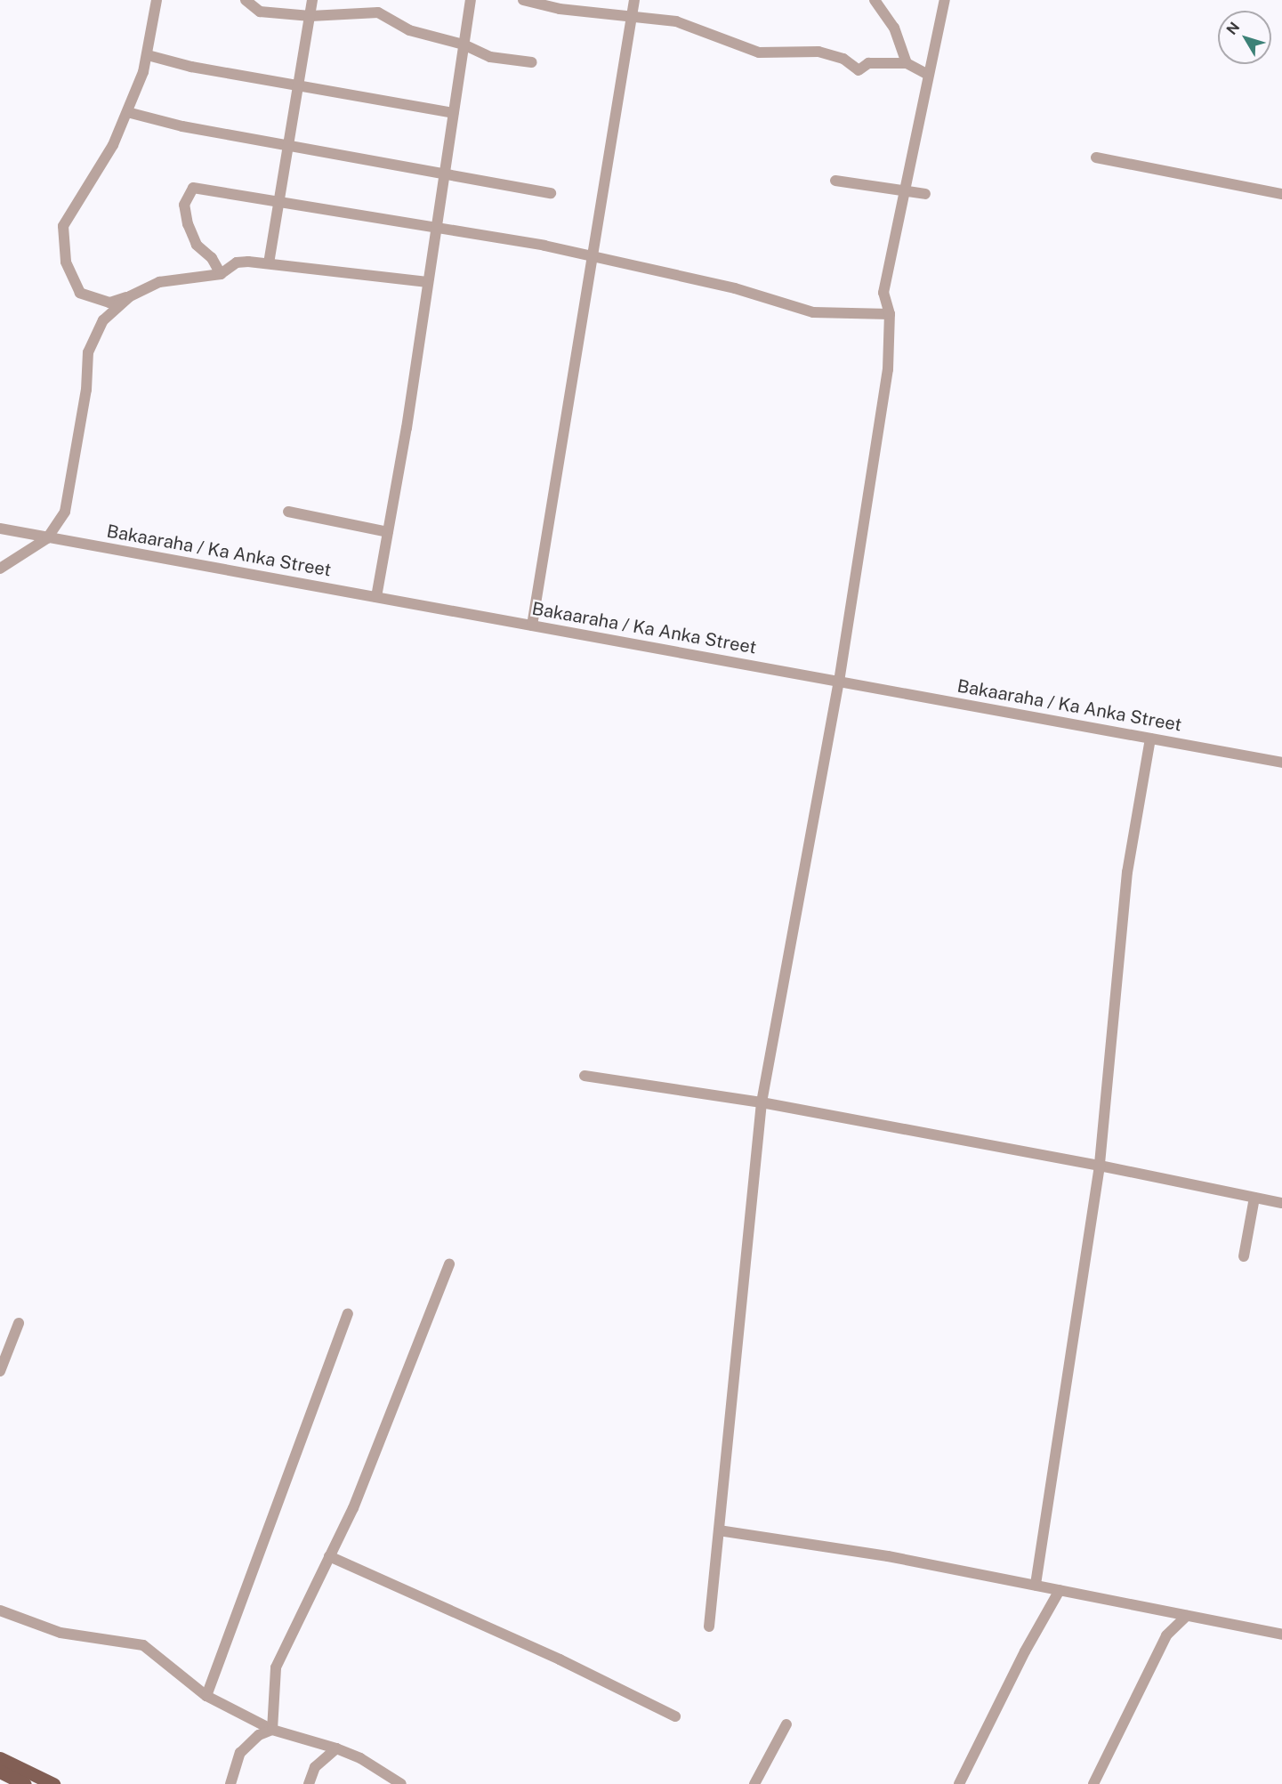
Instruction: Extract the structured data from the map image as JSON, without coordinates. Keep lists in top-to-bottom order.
{
  "streets": {
    "street": ["Bakaaraha / Ka Anka Street"]
  },
  "north": "top left"
}
